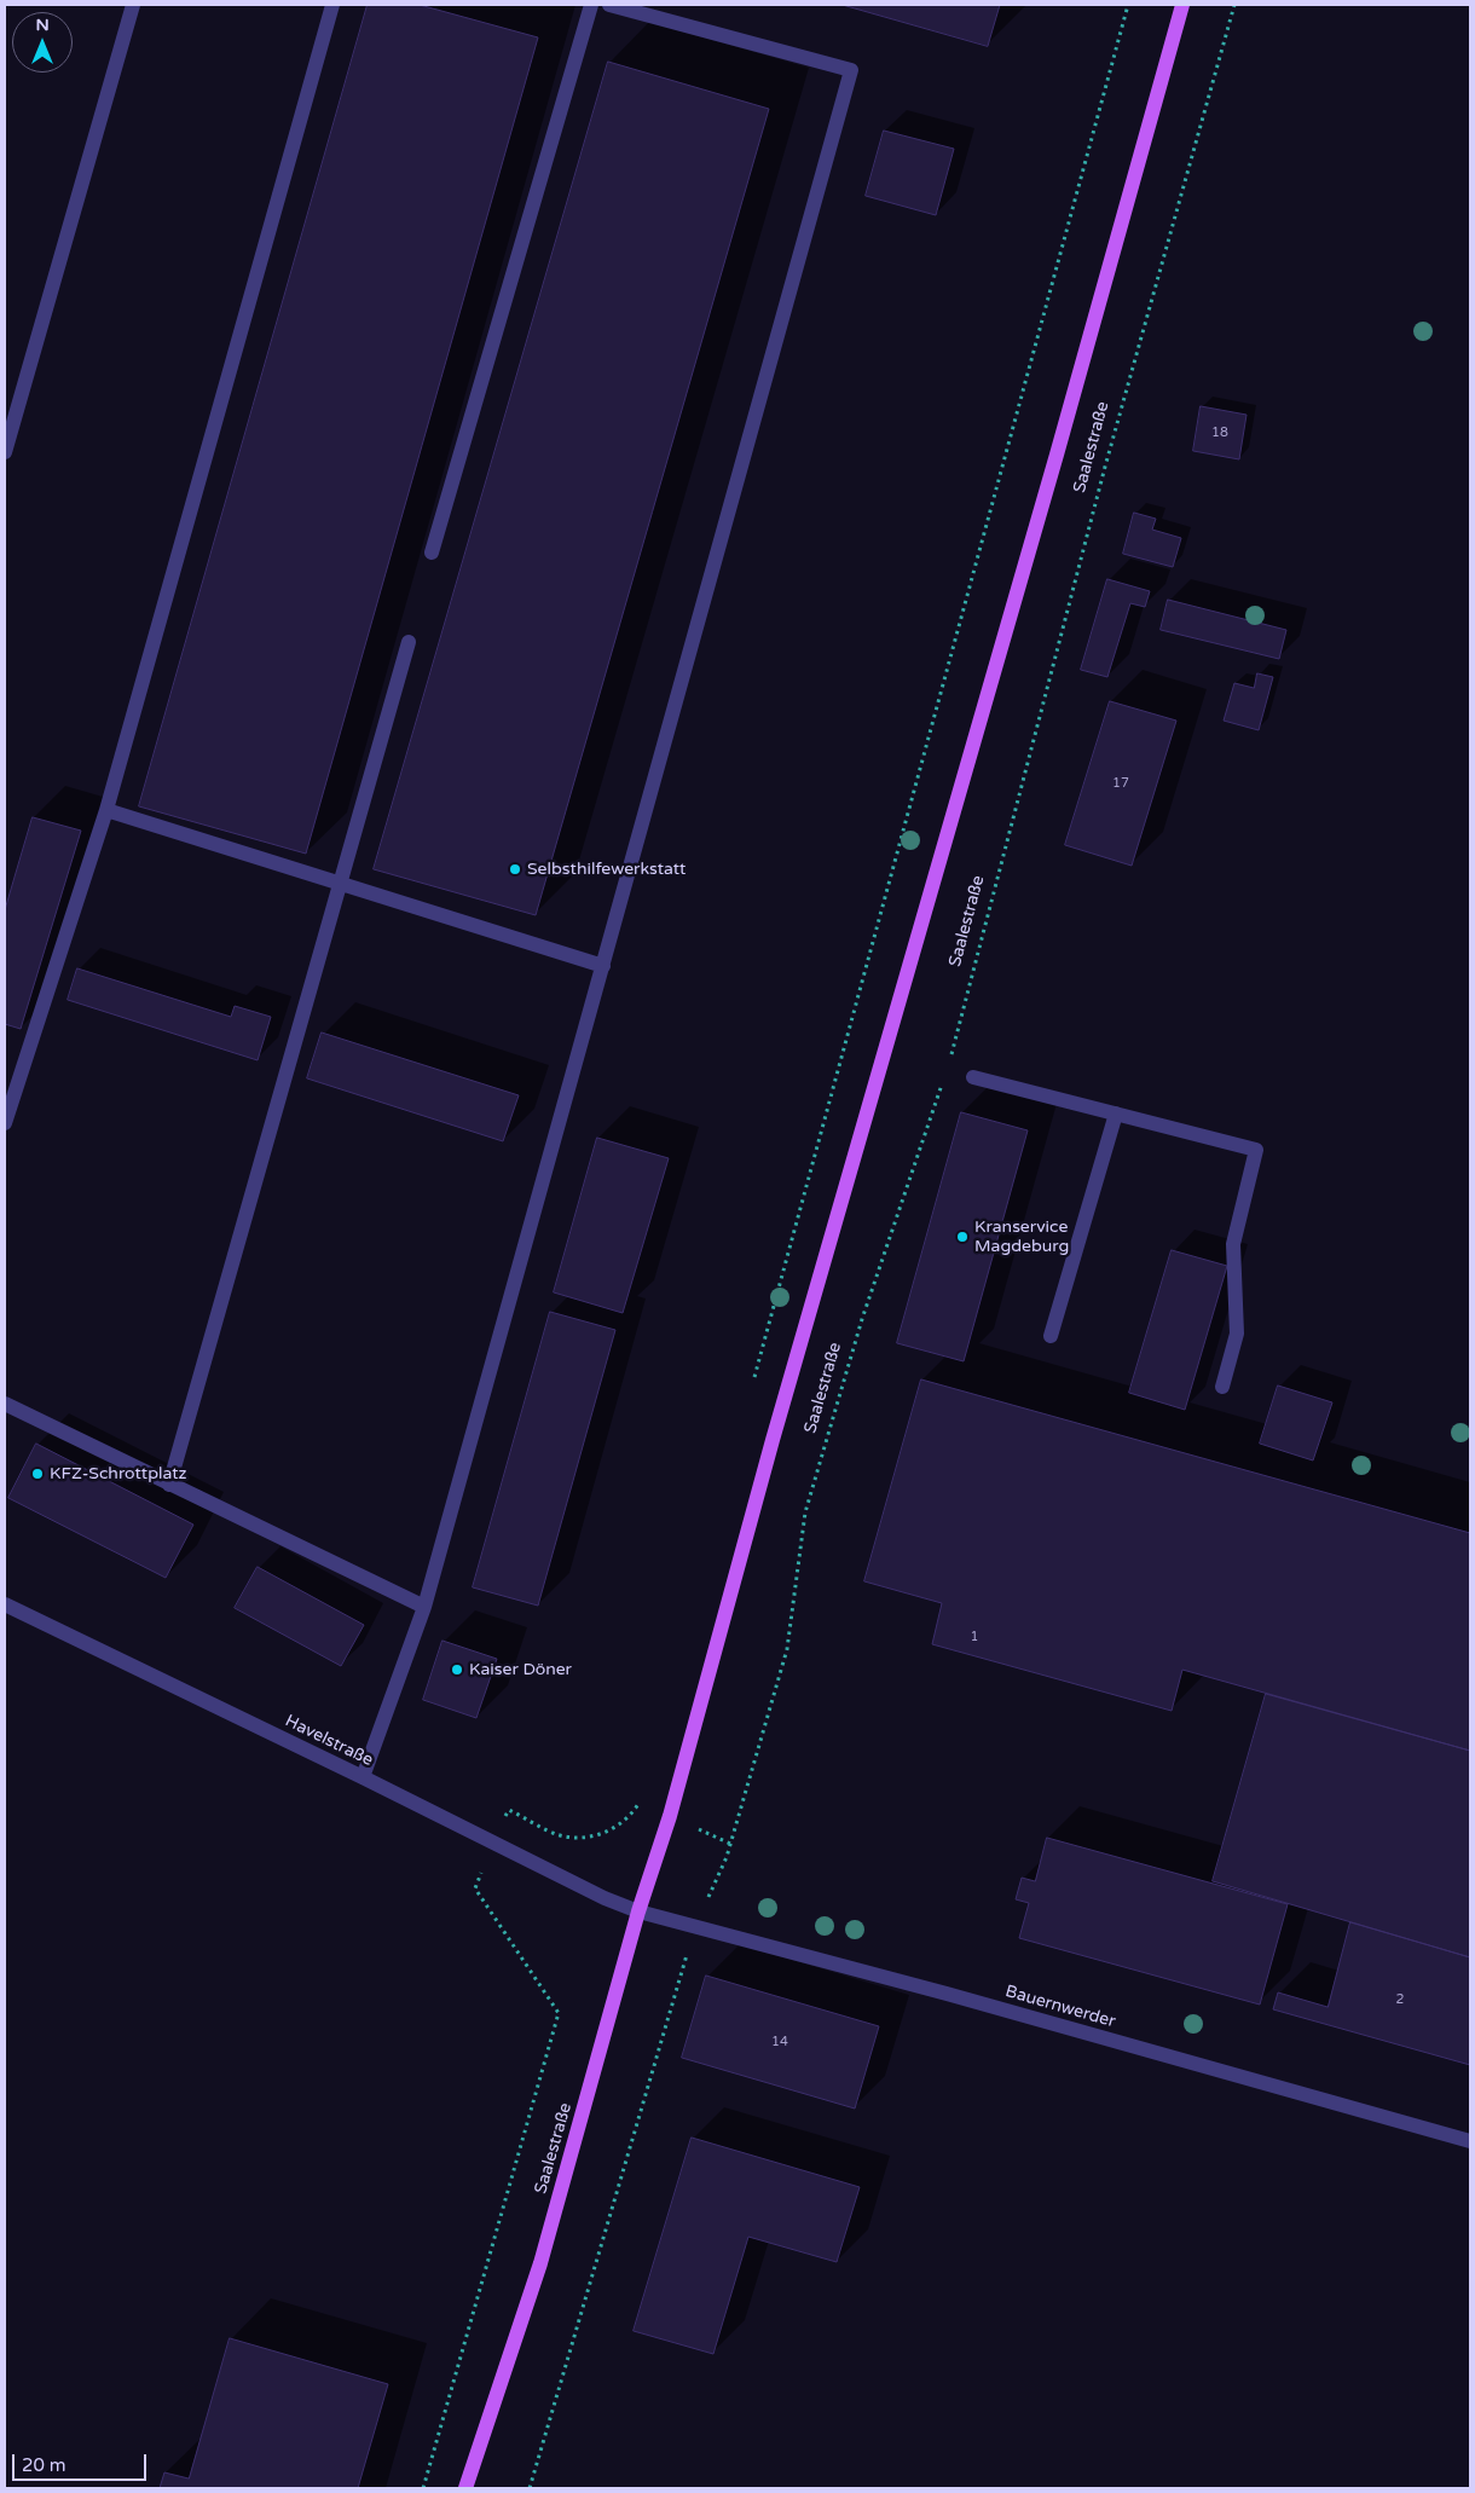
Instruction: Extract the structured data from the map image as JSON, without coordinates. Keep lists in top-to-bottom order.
{
  "streets": {
    "main road": ["Saalestraße"],
    "street": ["Havelstraße", "Bauernwerder"]
  },
  "crossings": [
    ["Saalestraße", "Havelstraße"],
    ["Saalestraße", "Bauernwerder"],
    ["Havelstraße", "Bauernwerder"]
  ],
  "places": [
    "Selbsthilfewerkstatt",
    "Kranservice Magdeburg",
    "KFZ-Schrottplatz",
    "Kaiser Döner"
  ],
  "house_numbers": [
    "18",
    "17",
    "1",
    "2",
    "14"
  ],
  "scale_bar": "20 m",
  "north": "top"
}
